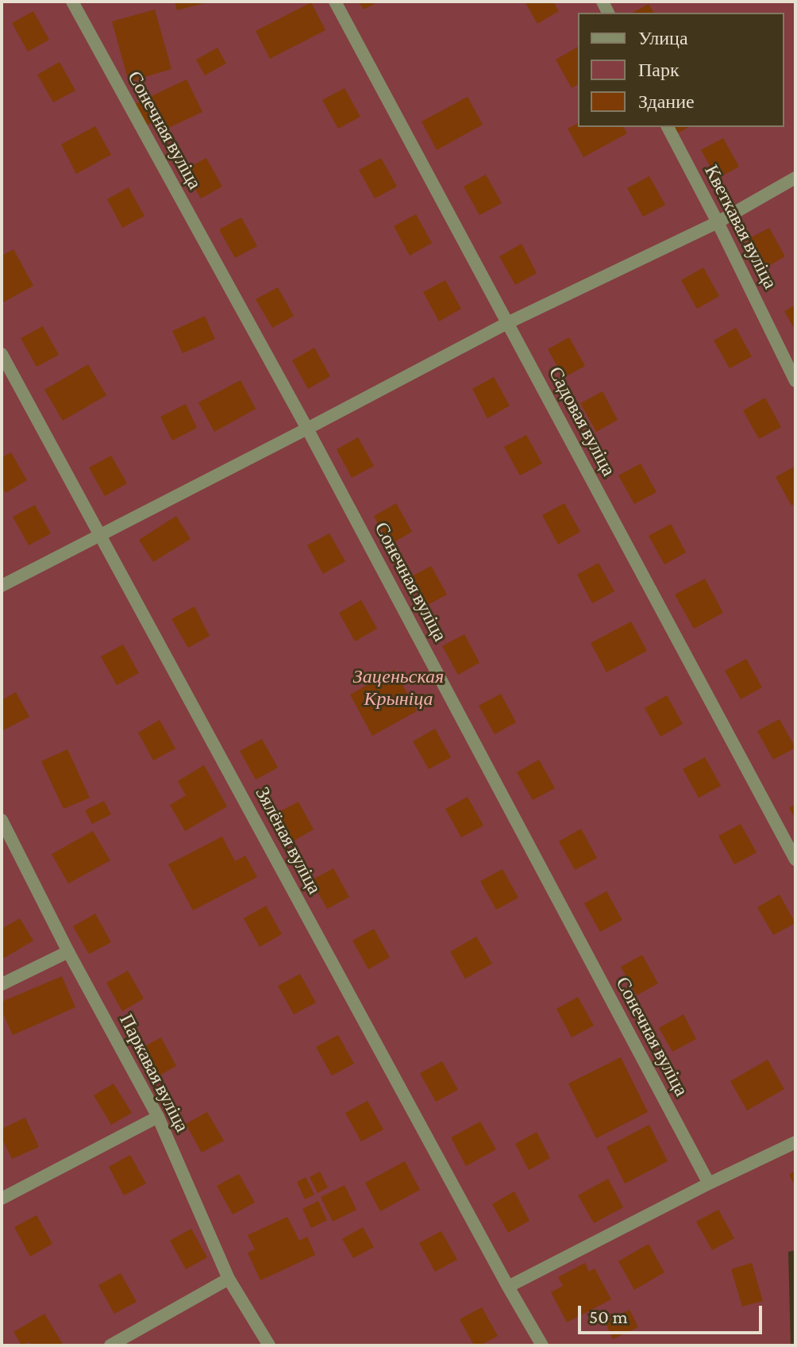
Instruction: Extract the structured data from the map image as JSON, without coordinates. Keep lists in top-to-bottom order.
{
  "streets": {
    "street": [
      "Сонечная вуліца",
      "Кветкавая вуліца",
      "Садовая вуліца",
      "Зялёная вуліца",
      "Паркавая вуліца"
    ]
  },
  "parks": ["Заценьская Крыніца"],
  "legend": ["Улица", "Парк", "Здание"],
  "scale_bar": "50 m"
}
